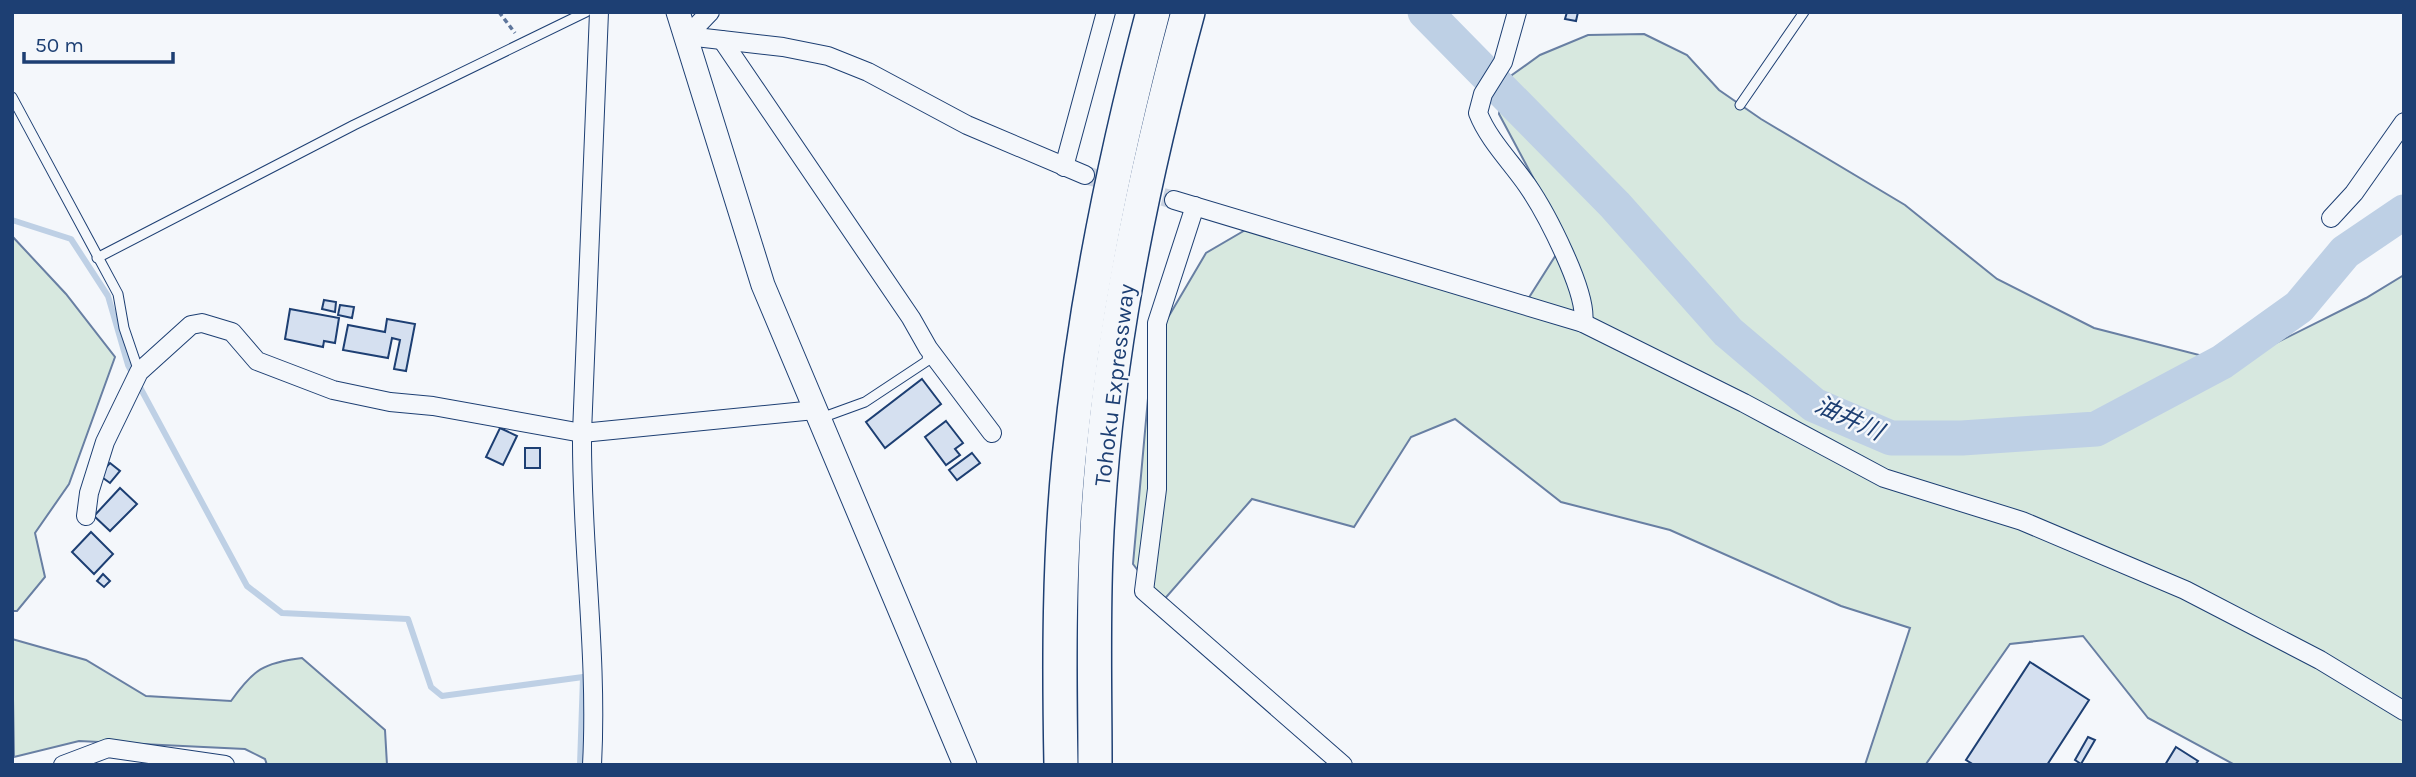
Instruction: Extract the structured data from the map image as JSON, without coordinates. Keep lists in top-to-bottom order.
{
  "streets": {
    "highway": ["Tohoku Expressway"]
  },
  "water": ["油井川"],
  "scale_bar": "50 m"
}
